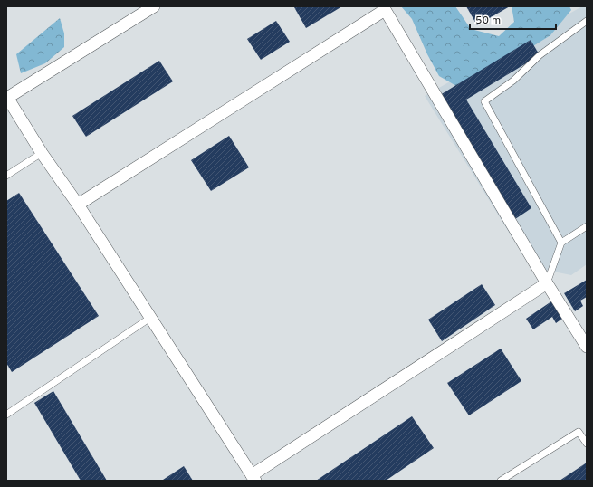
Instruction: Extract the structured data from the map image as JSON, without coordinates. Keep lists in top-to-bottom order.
{
  "scale_bar": "50 m"
}
